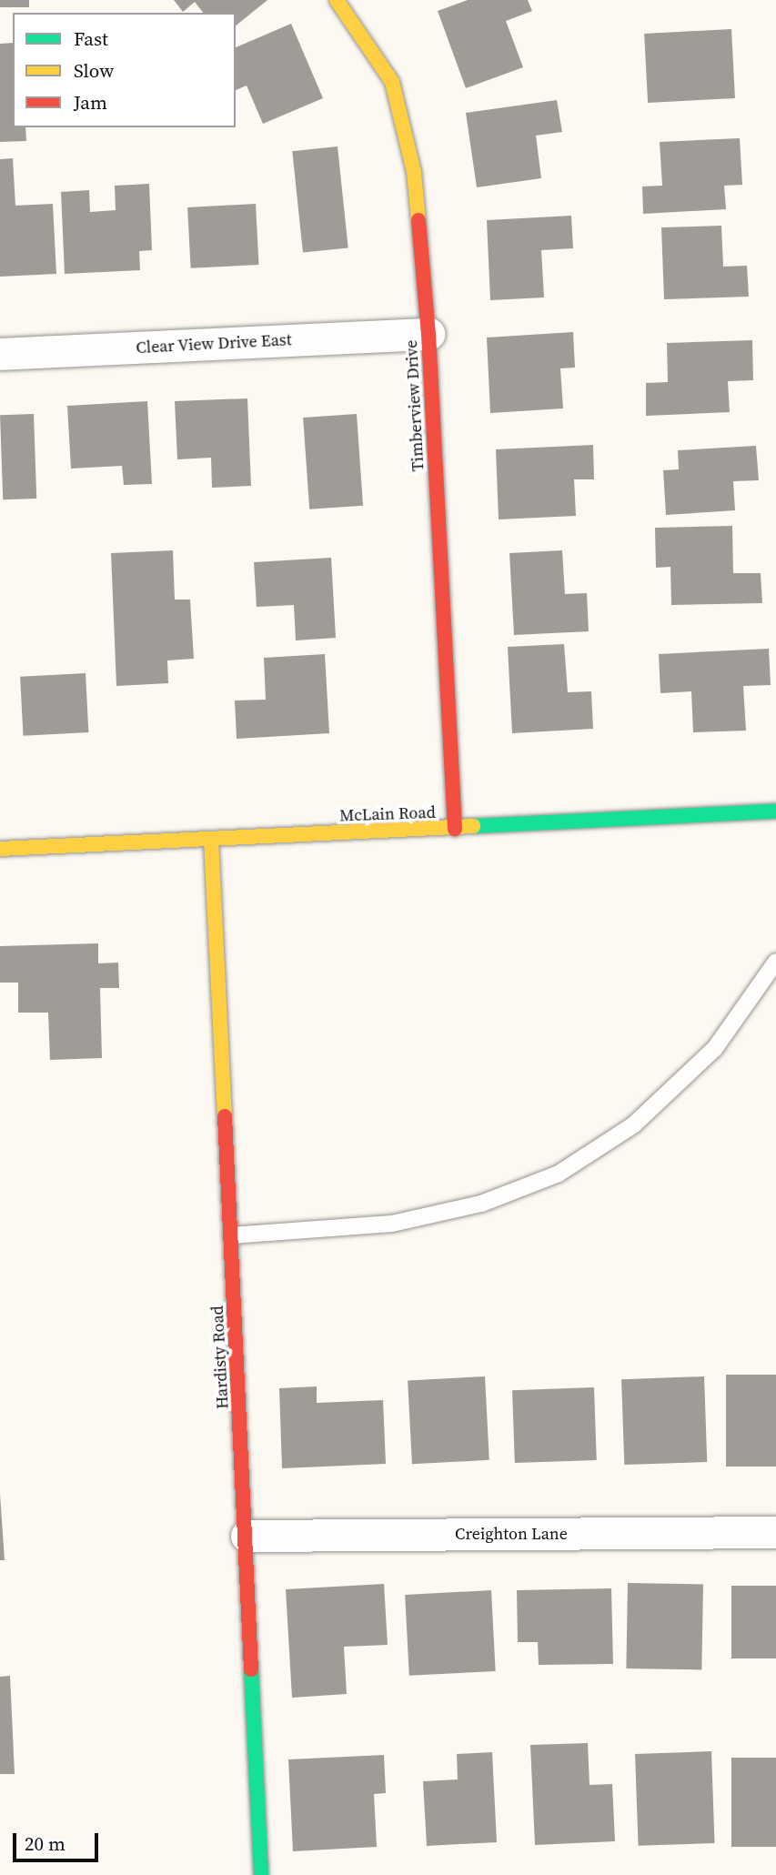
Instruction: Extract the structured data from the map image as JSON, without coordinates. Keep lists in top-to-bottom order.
{
  "streets": {
    "street": [
      "Clear View Drive East",
      "Timberview Drive",
      "McLain Road",
      "Hardisty Road",
      "Creighton Lane"
    ]
  },
  "crossings": [
    ["Clear View Drive East", "Timberview Drive"],
    ["Timberview Drive", "McLain Road"],
    ["McLain Road", "Hardisty Road"],
    ["Hardisty Road", "Creighton Lane"]
  ],
  "legend": ["Fast", "Slow", "Jam"],
  "scale_bar": "20 m"
}
